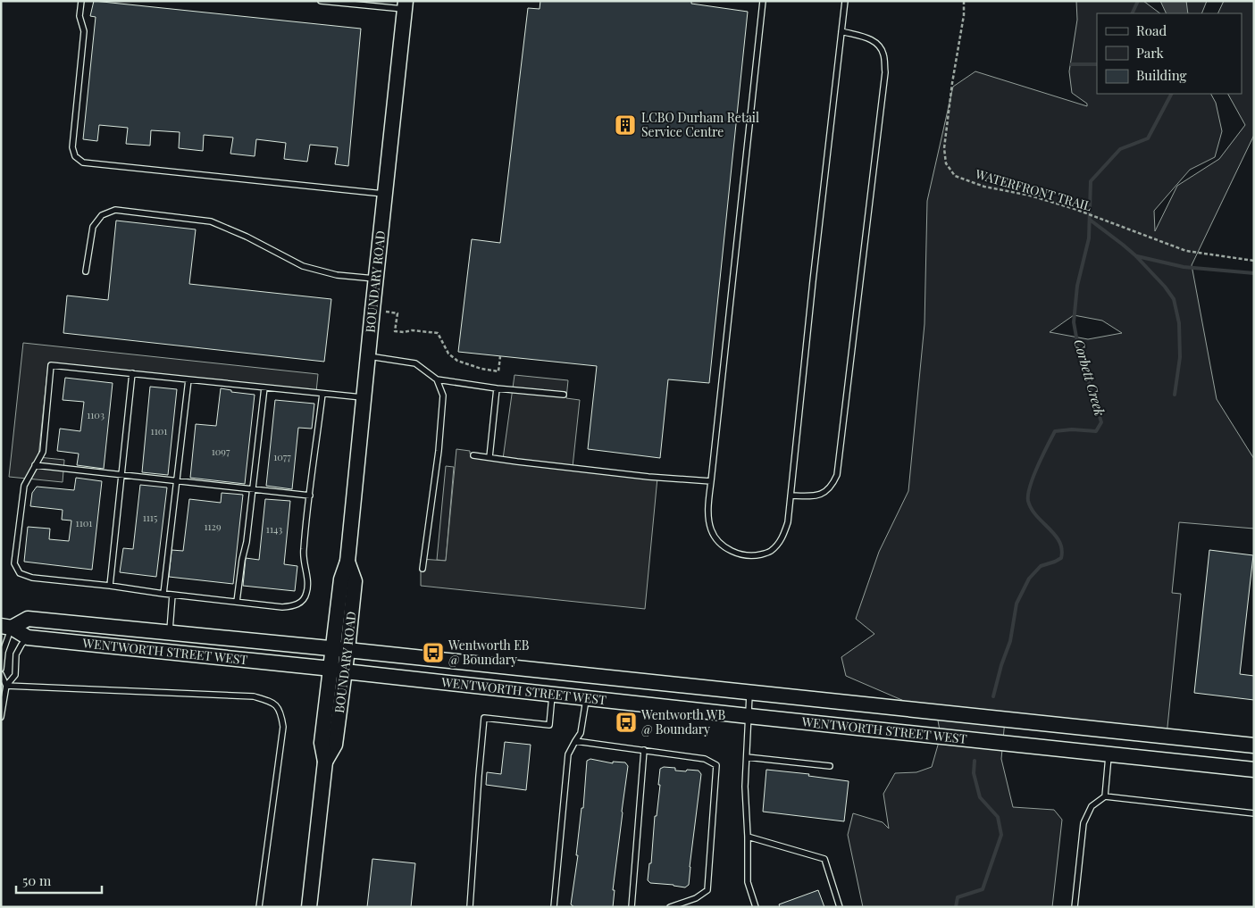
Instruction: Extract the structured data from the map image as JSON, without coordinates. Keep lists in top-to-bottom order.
{
  "streets": {
    "main road": ["BOUNDARY ROAD", "WENTWORTH STREET WEST"],
    "path": ["WATERFRONT TRAIL"]
  },
  "crossings": [
    ["BOUNDARY ROAD", "WENTWORTH STREET WEST"]
  ],
  "water": ["Corbett Creek"],
  "places": {
    "building": ["LCBO Durham Retail Service Centre"],
    "bus stop": ["Wentworth EB @ Boundary", "Wentworth WB @ Boundary"]
  },
  "house_numbers": [
    "1103",
    "1101",
    "1097",
    "1077",
    "1115",
    "1101",
    "1129",
    "1143"
  ],
  "legend": ["Road", "Park", "Building"],
  "scale_bar": "50 m"
}
